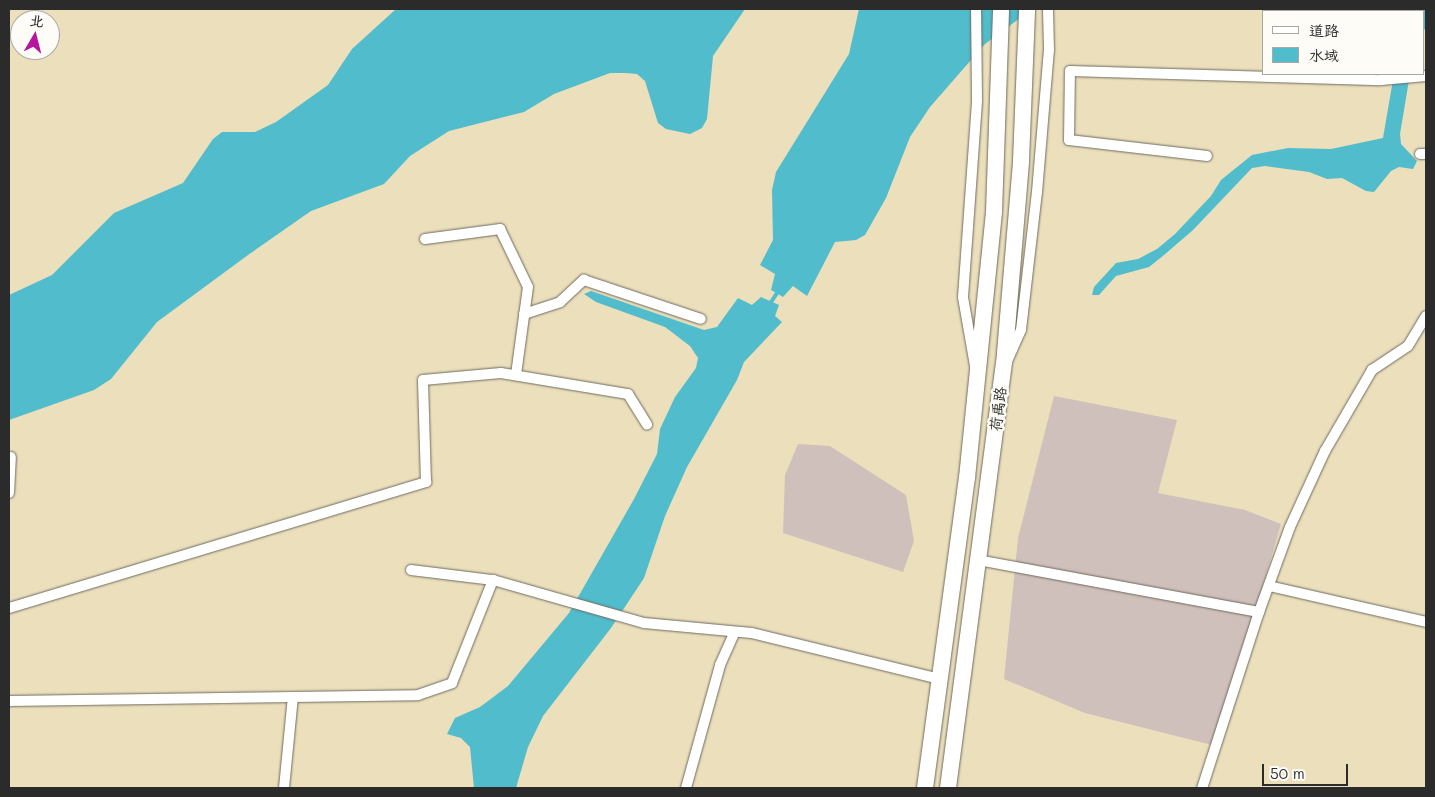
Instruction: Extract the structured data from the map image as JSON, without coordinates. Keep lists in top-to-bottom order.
{
  "streets": {
    "main road": ["荷禹路"]
  },
  "legend": ["道路", "水域"],
  "scale_bar": "50 m",
  "north": "top"
}
